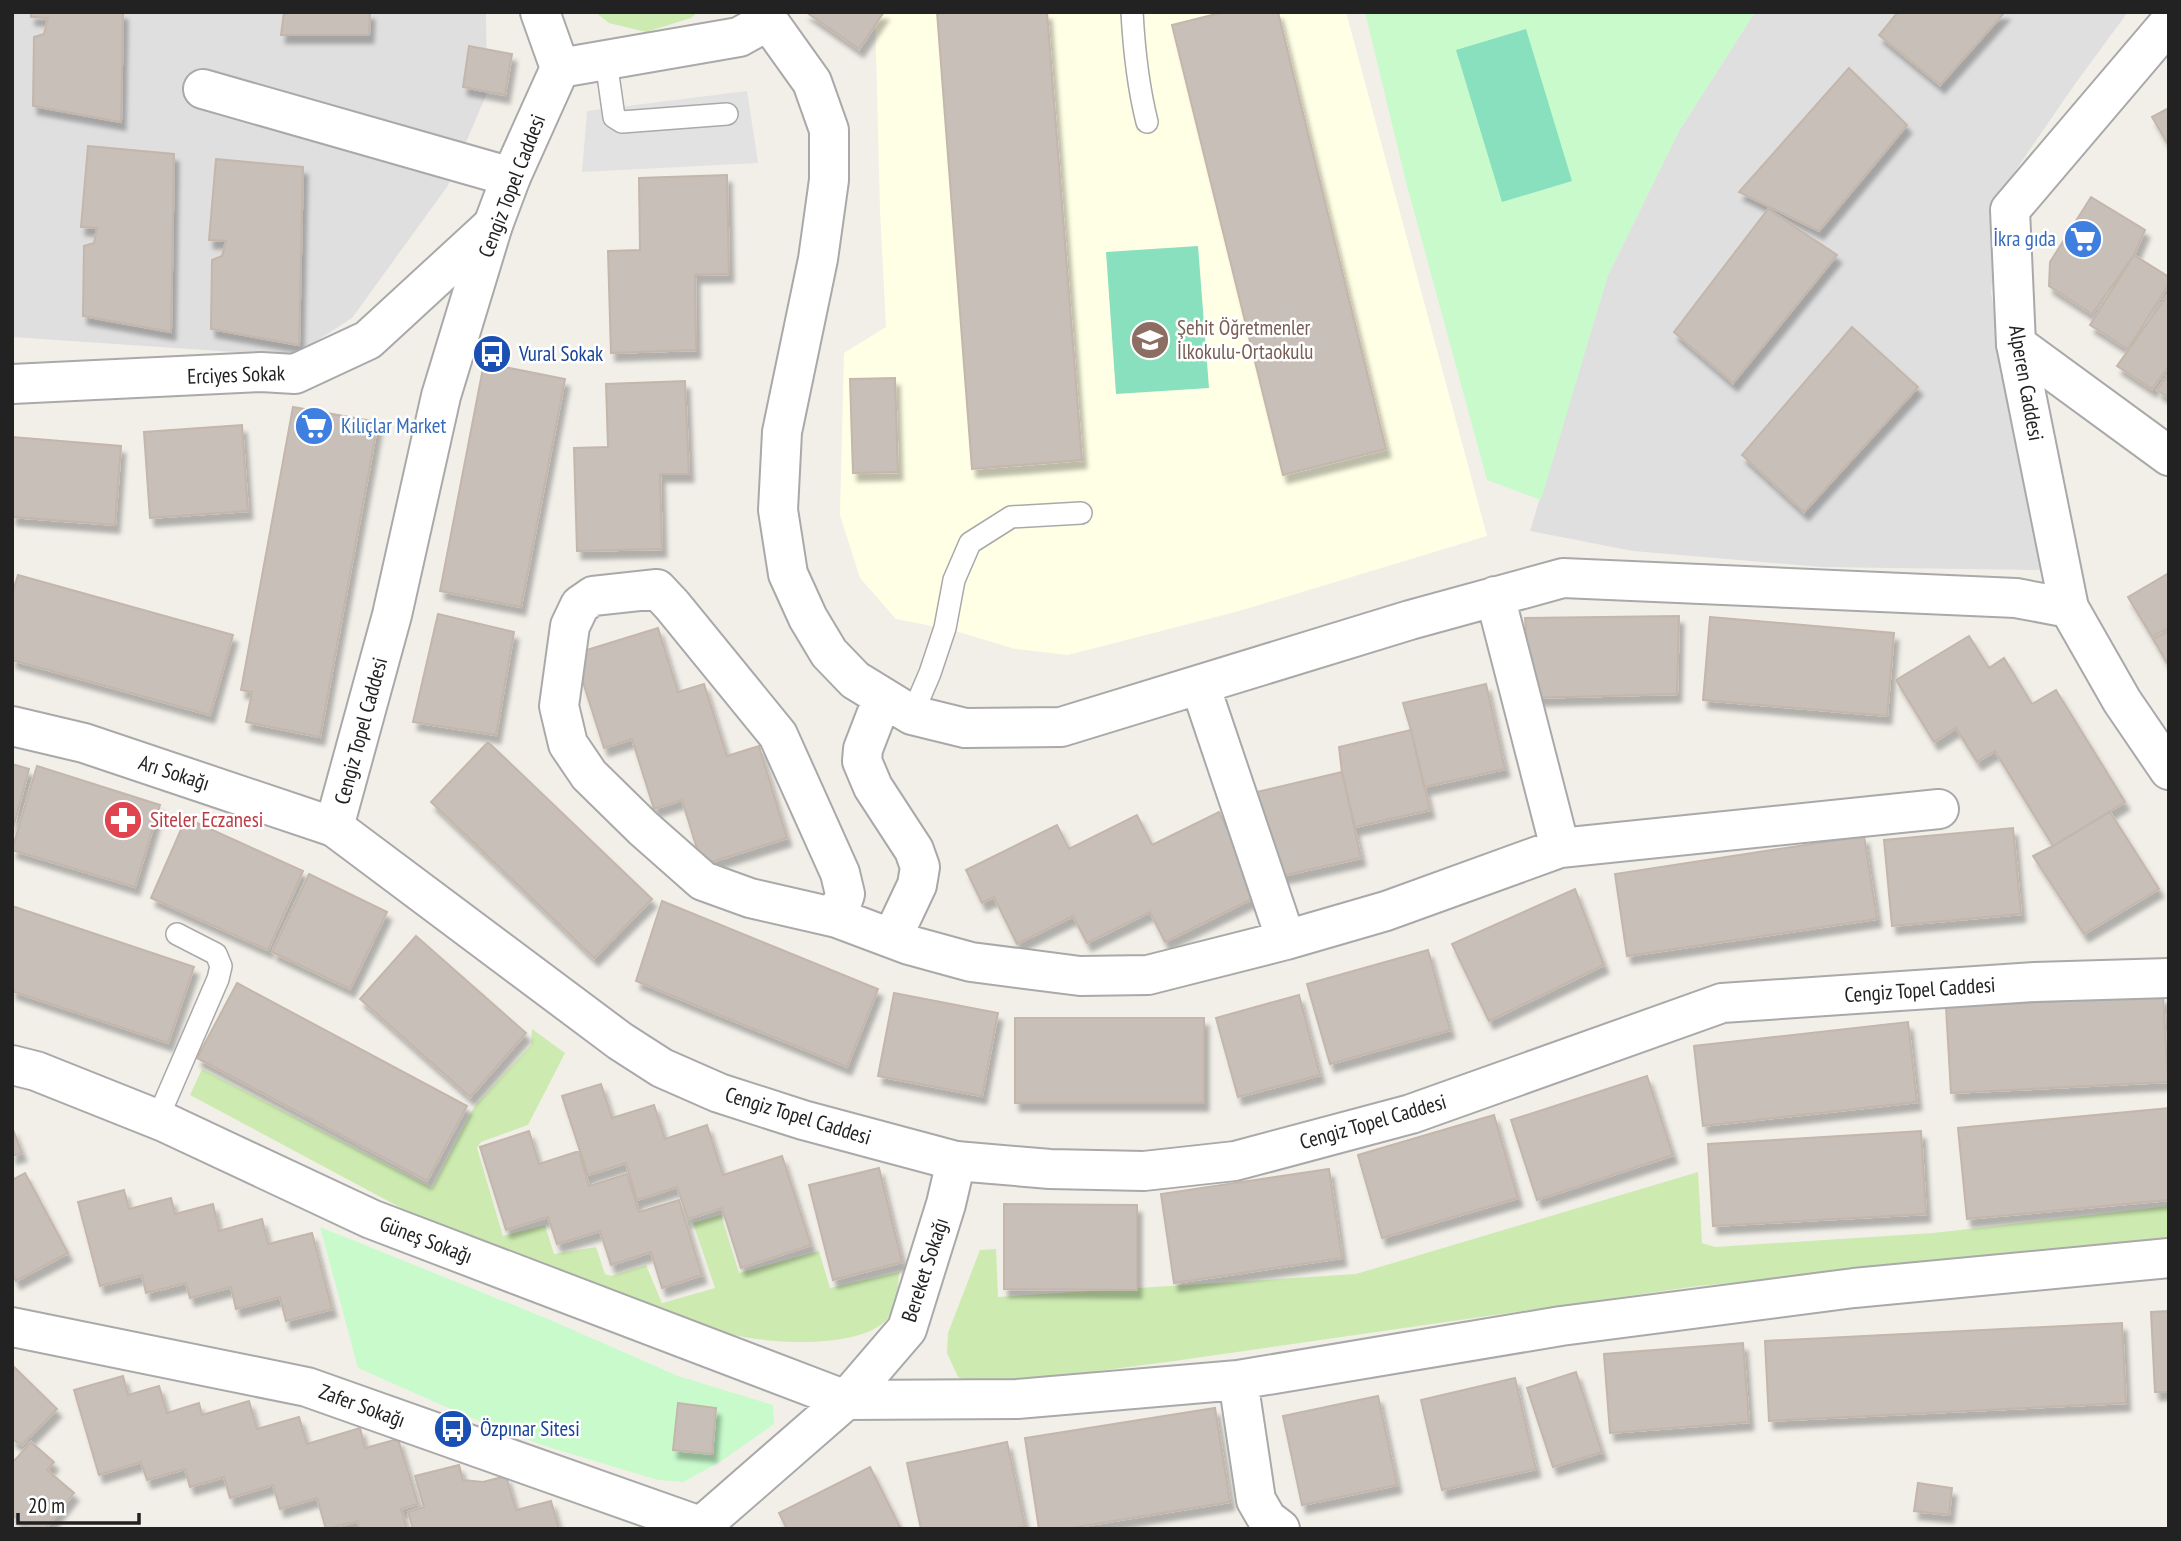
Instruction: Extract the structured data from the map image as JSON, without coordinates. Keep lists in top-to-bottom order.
{
  "streets": {
    "street": [
      "Cengiz Topel Caddesi",
      "Erciyes Sokak",
      "Alperen Caddesi",
      "Arı Sokağı",
      "Güneş Sokağı",
      "Bereket Sokağı",
      "Zafer Sokağı"
    ]
  },
  "crossings": [
    ["Cengiz Topel Caddesi", "Erciyes Sokak"],
    ["Cengiz Topel Caddesi", "Arı Sokağı"],
    ["Cengiz Topel Caddesi", "Bereket Sokağı"],
    ["Güneş Sokağı", "Bereket Sokağı"],
    ["Bereket Sokağı", "Zafer Sokağı"]
  ],
  "places": {
    "supermarket": ["İkra gıda", "Kılıçlar Market"],
    "school or university": ["Şehit Öğretmenler İlkokulu-Ortaokulu"],
    "bus stop": ["Vural Sokak", "Özpınar Sitesi"],
    "pharmacy": ["Siteler Eczanesi"]
  },
  "scale_bar": "20 m"
}
